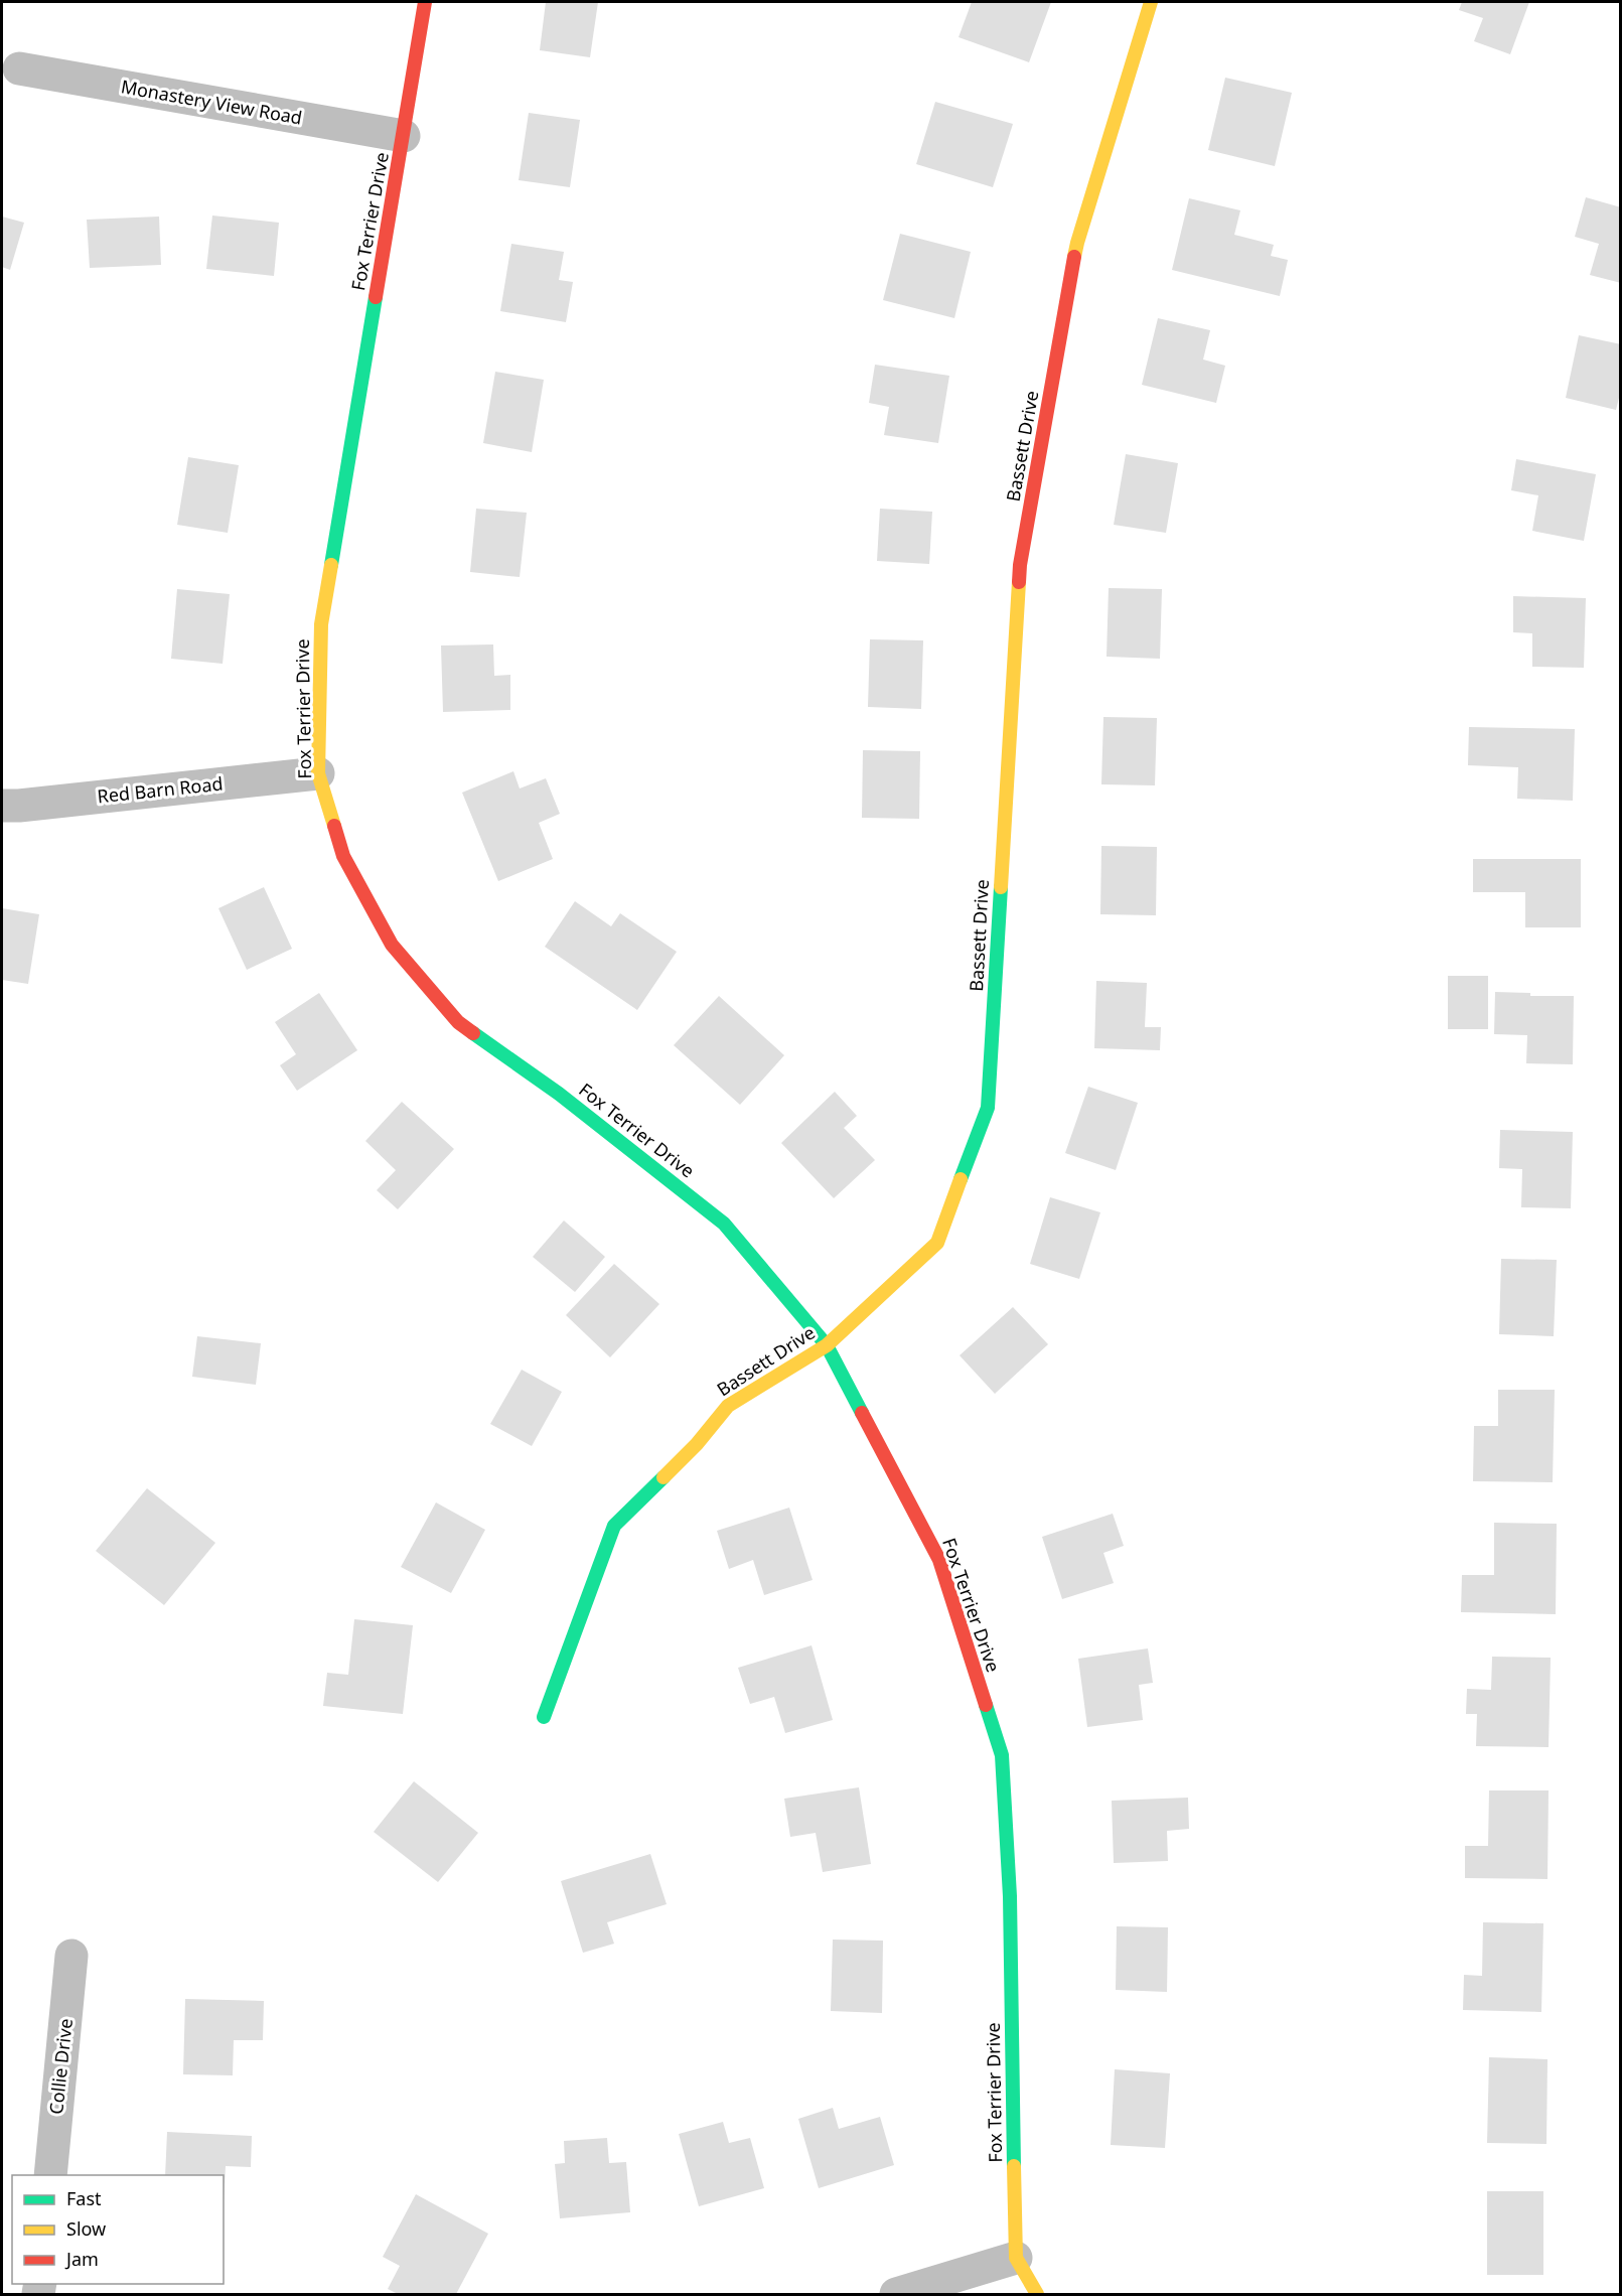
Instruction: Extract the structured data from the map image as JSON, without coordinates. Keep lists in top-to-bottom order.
{
  "streets": {
    "street": [
      "Monastery View Road",
      "Fox Terrier Drive",
      "Bassett Drive",
      "Red Barn Road",
      "Collie Drive"
    ]
  },
  "crossings": [
    ["Monastery View Road", "Fox Terrier Drive"],
    ["Fox Terrier Drive", "Bassett Drive"],
    ["Fox Terrier Drive", "Red Barn Road"]
  ],
  "legend": ["Fast", "Slow", "Jam"]
}
